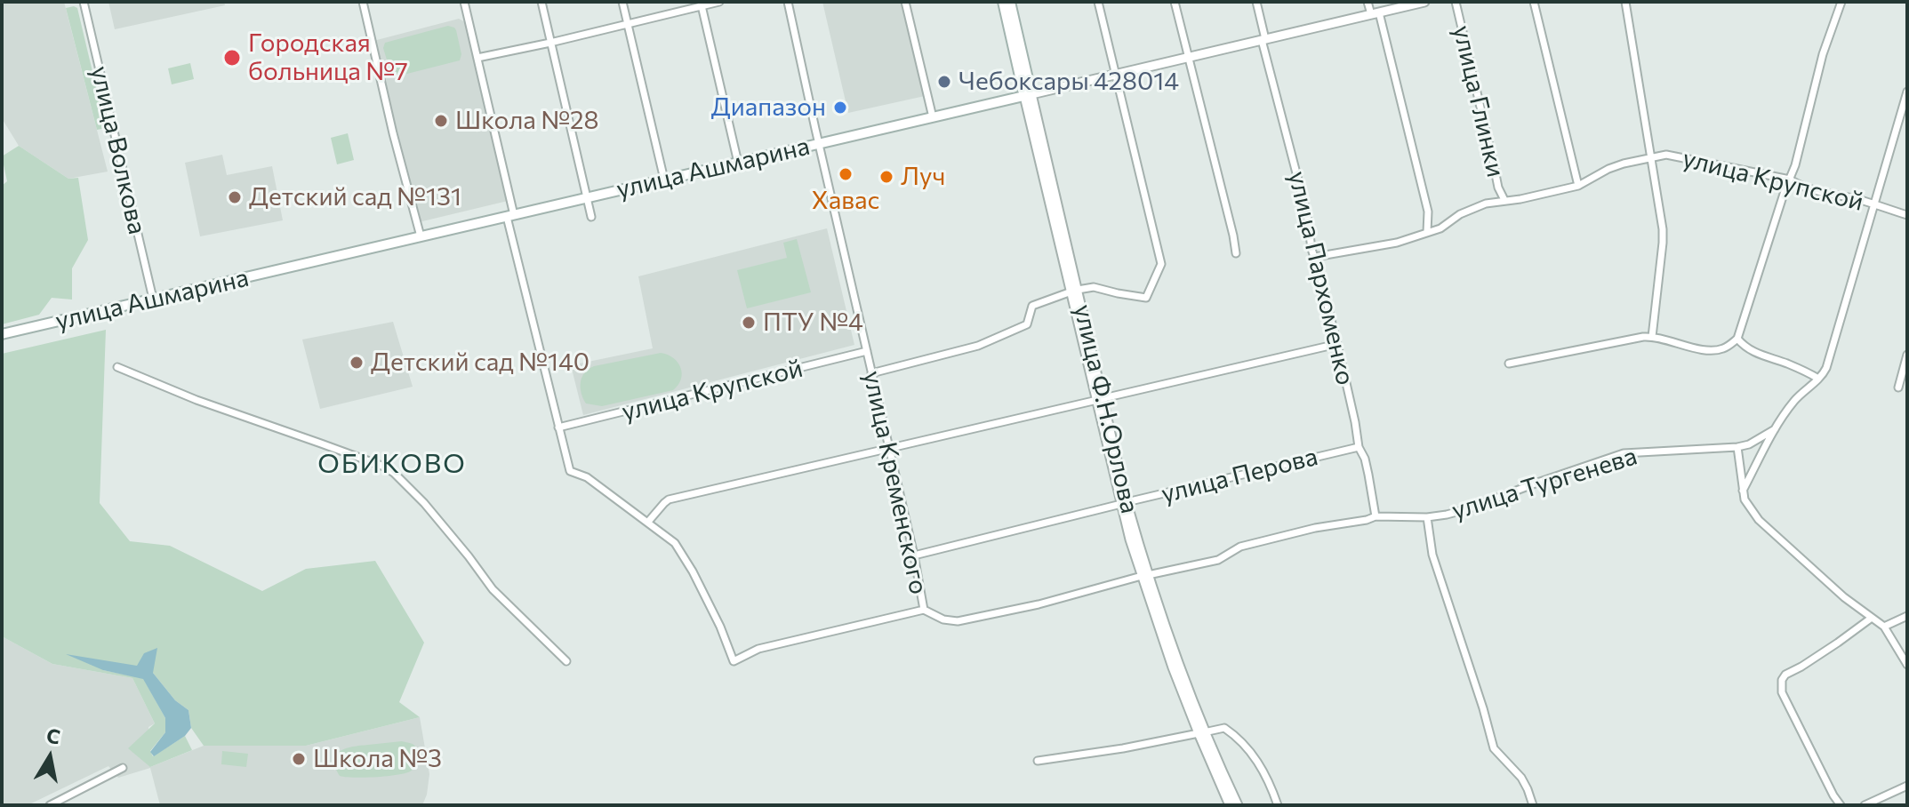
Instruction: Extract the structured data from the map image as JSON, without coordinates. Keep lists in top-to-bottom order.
{
  "streets": {
    "main road": ["улица Ашмарина", "улица Ф.Н.Орлова"],
    "street": [
      "улица Глинки",
      "улица Волкова",
      "улица Крупской",
      "улица Пархоменко",
      "улица Перова",
      "улица Кременского",
      "улица Тургенева"
    ]
  },
  "crossings": [
    ["улица Глинки", "улица Крупской"],
    ["улица Волкова", "улица Ашмарина"],
    ["улица Ашмарина", "улица Пархоменко"],
    ["улица Ашмарина", "улица Ф.Н.Орлова"],
    ["улица Ашмарина", "улица Кременского"],
    ["улица Крупской", "улица Пархоменко"],
    ["улица Крупской", "улица Кременского"],
    ["улица Пархоменко", "улица Перова"],
    ["улица Пархоменко", "улица Тургенева"],
    ["улица Ф.Н.Орлова", "улица Перова"],
    ["улица Ф.Н.Орлова", "улица Тургенева"],
    ["улица Перова", "улица Кременского"],
    ["улица Кременского", "улица Тургенева"]
  ],
  "districts": ["ОБИКОВО"],
  "places": [
    "Городская больница №7",
    "Чебоксары 428014",
    "Диапазон",
    "Школа №28",
    "Хавас",
    "Луч",
    "Детский сад №131",
    "ПТУ №4",
    "Детский сад №140",
    "Школа №3"
  ],
  "north": "top"
}
